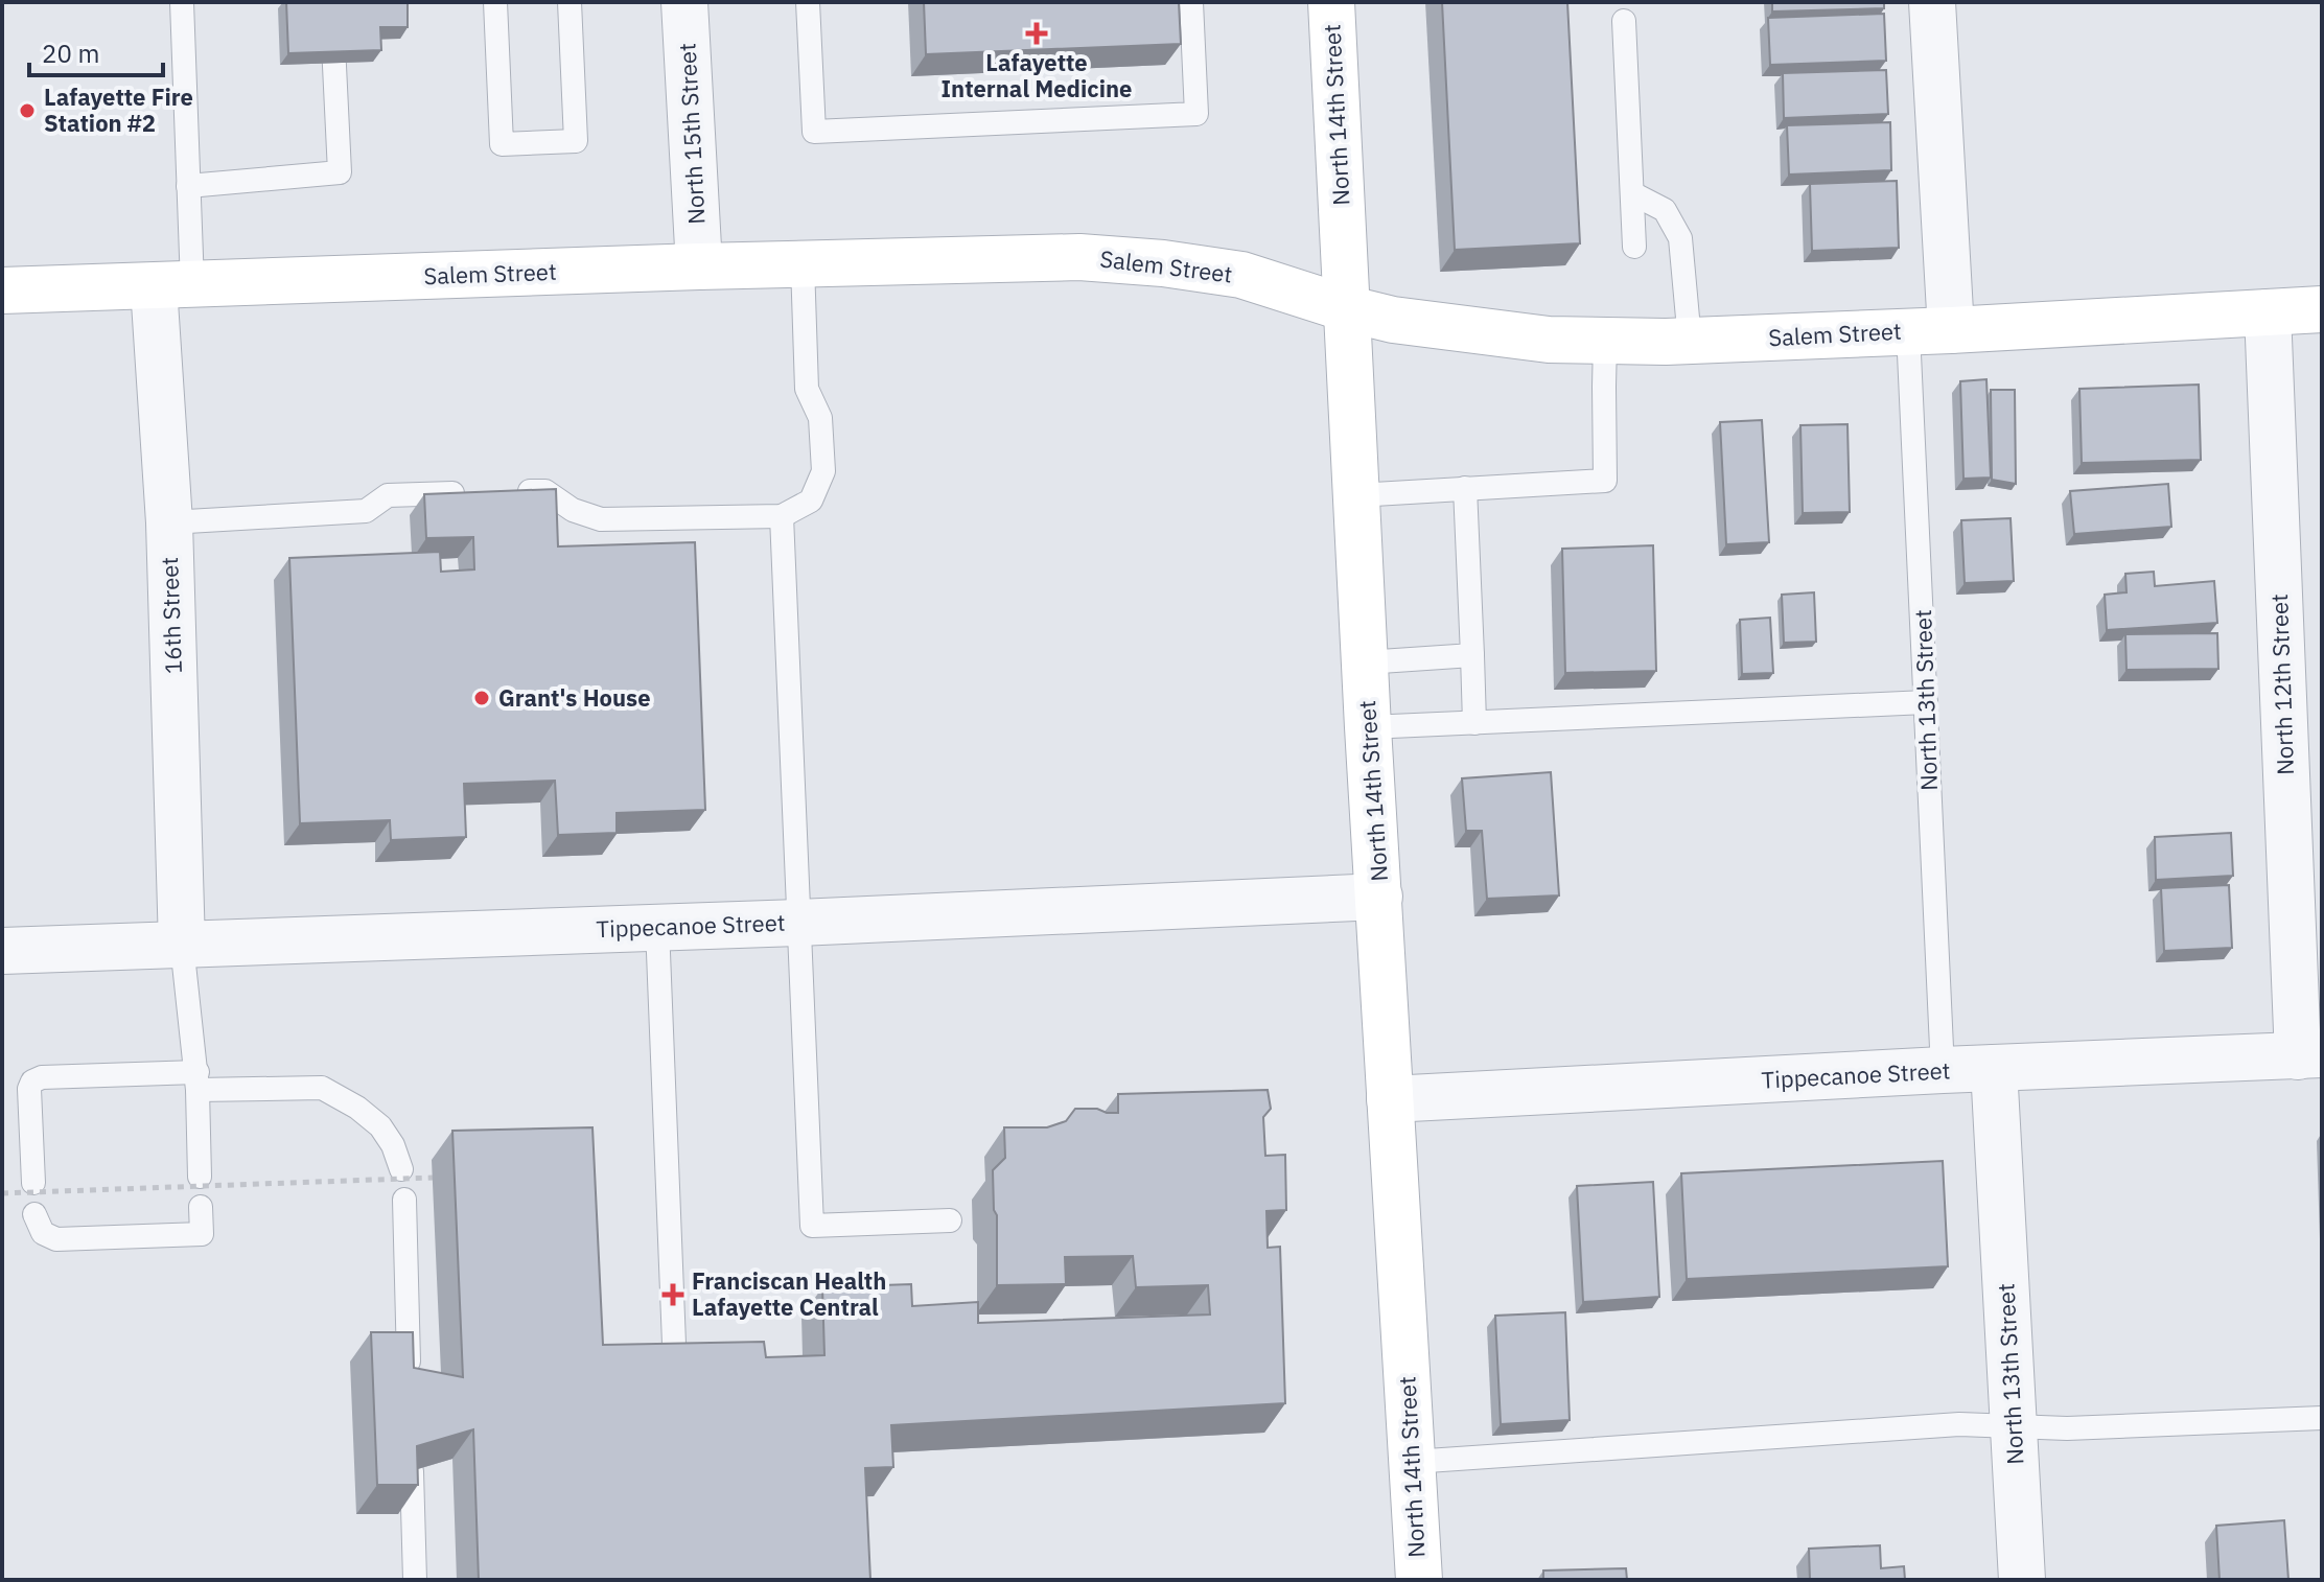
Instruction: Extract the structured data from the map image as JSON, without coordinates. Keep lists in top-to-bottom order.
{
  "streets": {
    "main road": ["North 14th Street", "Salem Street"],
    "street": [
      "North 15th Street",
      "16th Street",
      "North 12th Street",
      "North 13th Street",
      "Tippecanoe Street"
    ]
  },
  "crossings": [
    ["North 14th Street", "Salem Street"],
    ["North 14th Street", "Tippecanoe Street"],
    ["North 15th Street", "Salem Street"],
    ["Salem Street", "16th Street"],
    ["Salem Street", "North 12th Street"],
    ["Salem Street", "North 13th Street"],
    ["16th Street", "Tippecanoe Street"],
    ["North 12th Street", "Tippecanoe Street"],
    ["North 13th Street", "Tippecanoe Street"]
  ],
  "places": {
    "health": ["Lafayette Internal Medicine", "Franciscan Health Lafayette Central"],
    "other": ["Lafayette Fire Station #2", "Grant's House"]
  },
  "scale_bar": "20 m"
}
